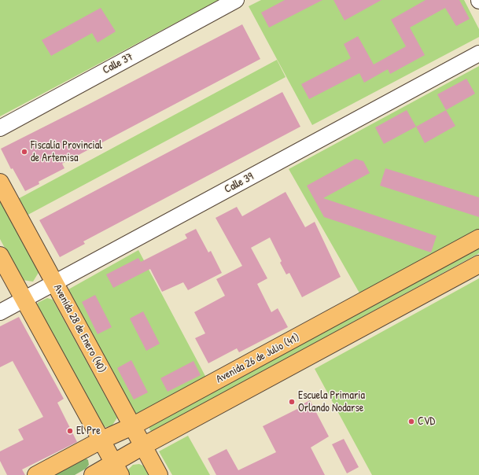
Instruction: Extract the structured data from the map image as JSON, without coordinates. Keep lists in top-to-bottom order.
{
  "streets": {
    "main road": ["Avenida 28 de Enero (40)", "Avenida 26 de Julio (41)"],
    "street": ["Calle 37", "Calle 39"]
  },
  "crossings": [
    ["Calle 39", "Avenida 28 de Enero (40)"],
    ["Avenida 28 de Enero (40)", "Avenida 26 de Julio (41)"]
  ],
  "places": [
    "Fiscalía Provincial de Artemisa",
    "Escuela Primaria Orlando Nodarse",
    "CVD",
    "El Pre"
  ]
}
